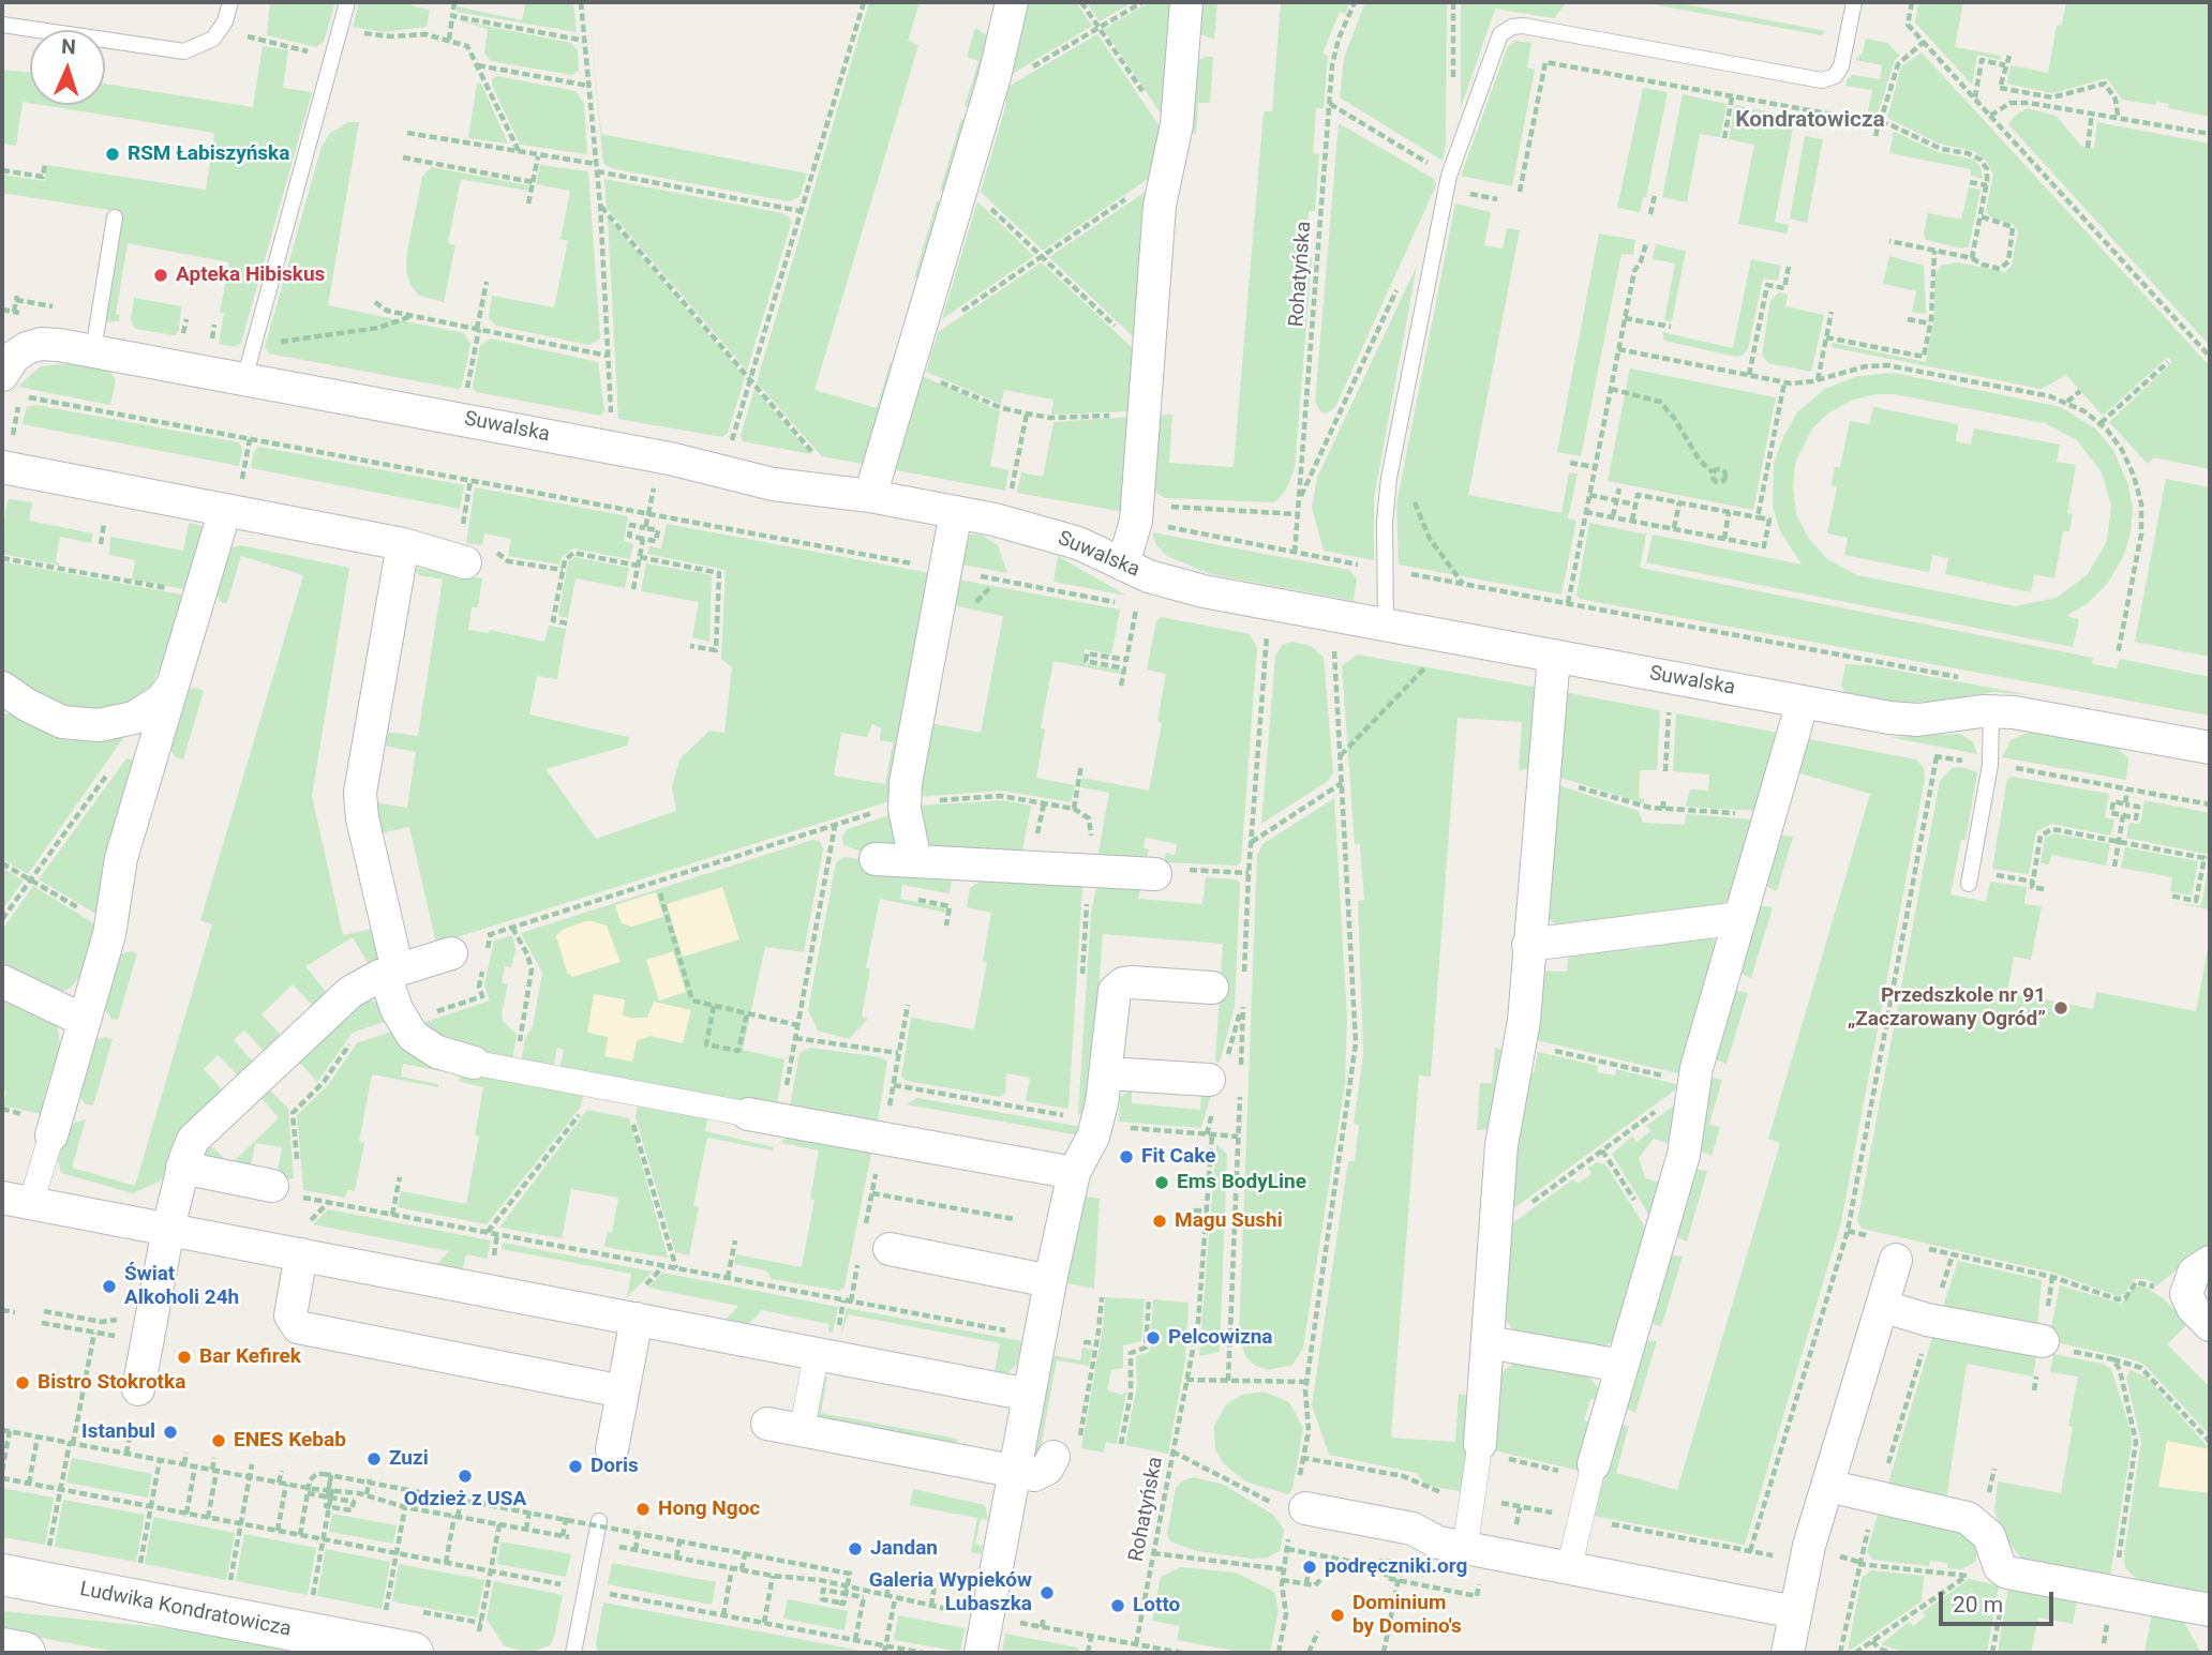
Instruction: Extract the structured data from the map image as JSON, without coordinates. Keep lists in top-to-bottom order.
{
  "streets": {
    "main road": ["Ludwika Kondratowicza"],
    "street": ["Suwalska"],
    "path": ["Rohatyńska"]
  },
  "districts": ["Kondratowicza"],
  "places": [
    "RSM Łabiszyńska",
    "Apteka Hibiskus",
    "Przedszkole nr 91 „Zaczarowany Ogród”",
    "Fit Cake",
    "Ems BodyLine",
    "Magu Sushi",
    "Świat Alkoholi 24h",
    "Pelcowizna",
    "Bar Kefirek",
    "Bistro Stokrotka",
    "Istanbul",
    "ENES Kebab",
    "Zuzi",
    "Doris",
    "Odzież z USA",
    "Hong Ngoc",
    "Jandan",
    "podręczniki.org",
    "Galeria Wypieków Lubaszka",
    "Lotto",
    "Dominium by Domino's"
  ],
  "scale_bar": "20 m",
  "north": "top"
}
